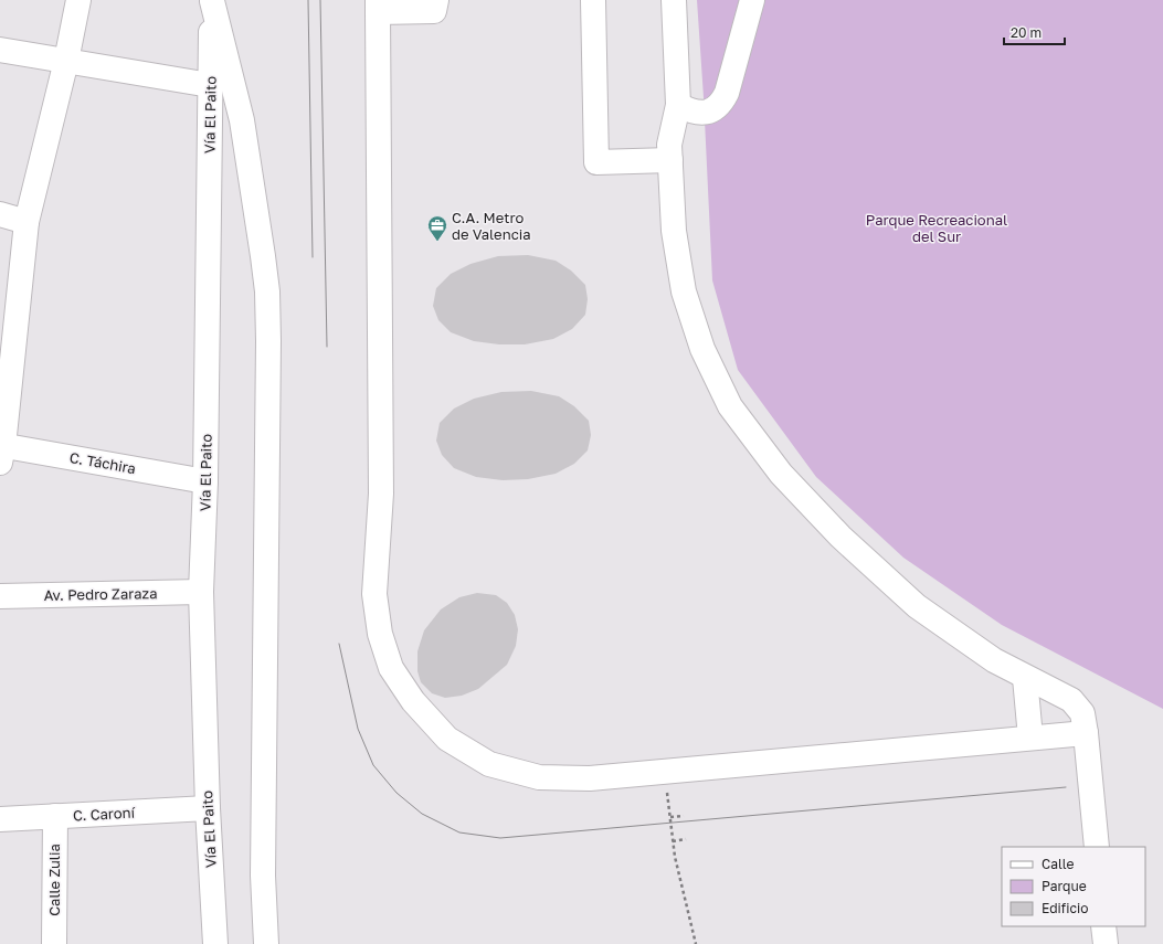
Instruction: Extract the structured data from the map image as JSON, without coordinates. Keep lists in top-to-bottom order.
{
  "streets": {
    "street": [
      "Vía El Paito",
      "C. Táchira",
      "Av. Pedro Zaraza",
      "C. Caroní",
      "Calle Zulia"
    ]
  },
  "crossings": [
    ["Vía El Paito", "C. Táchira"],
    ["Vía El Paito", "Av. Pedro Zaraza"],
    ["Vía El Paito", "C. Caroní"],
    ["C. Caroní", "Calle Zulia"]
  ],
  "parks": ["Parque Recreacional del Sur"],
  "places": {
    "office": ["C.A. Metro de Valencia"]
  },
  "legend": ["Calle", "Parque", "Edificio"],
  "scale_bar": "20 m"
}
